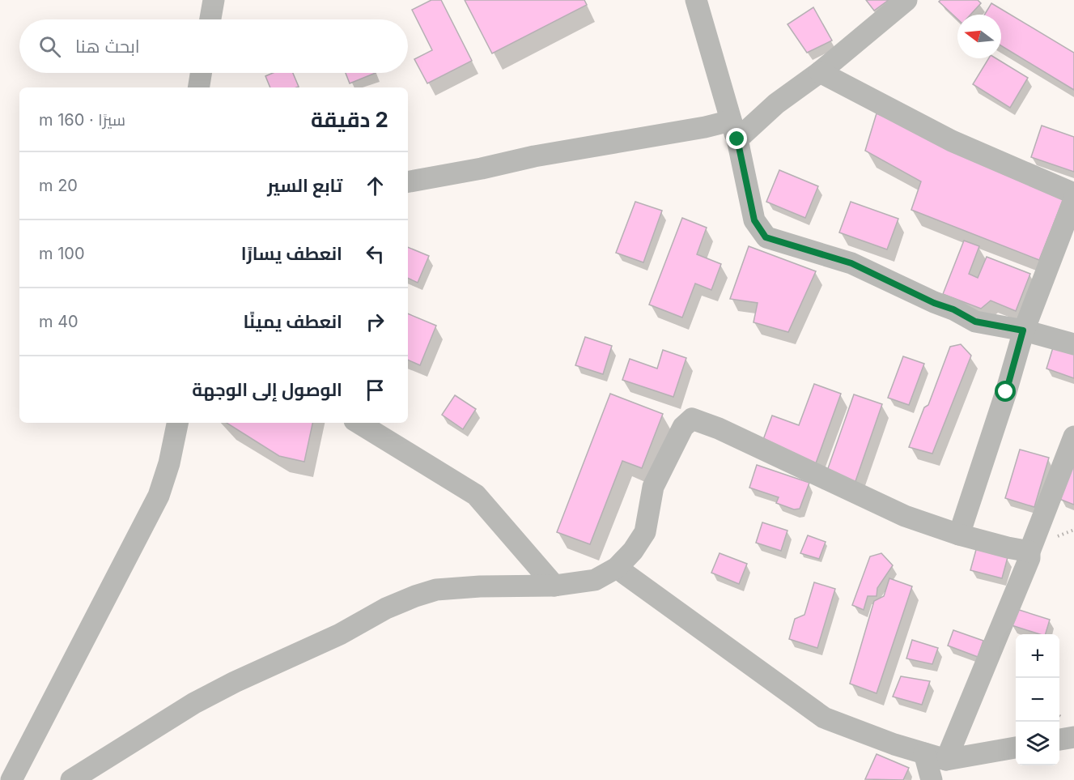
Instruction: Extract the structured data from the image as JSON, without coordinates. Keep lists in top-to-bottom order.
{
  "north": "left",
  "page": {
    "search": "ابحث هنا",
    "heading": ["2 دقيقة", "سيرًا · 160 m"],
    "list": [
      ["تابع السير", "20 m"],
      ["انعطف يسارًا", "100 m"],
      ["انعطف يمينًا", "40 m"],
      "الوصول إلى الوجهة"
    ],
    "map_buttons": ["+", "−"]
  }
}
